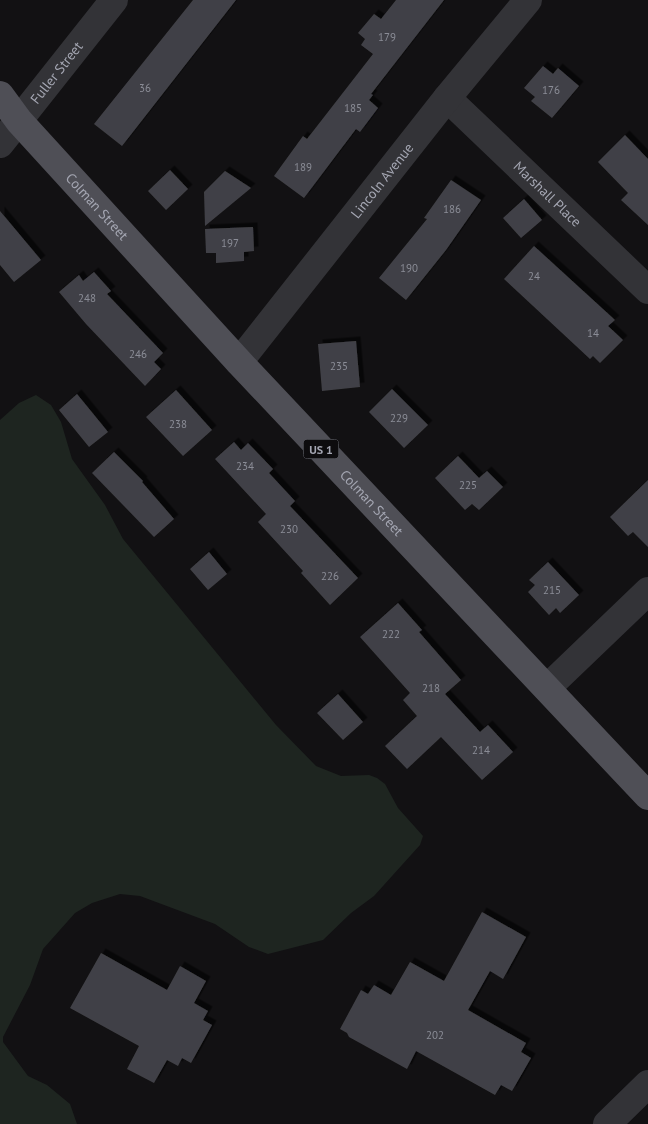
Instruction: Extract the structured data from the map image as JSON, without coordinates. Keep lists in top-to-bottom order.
{
  "streets": {
    "main road": ["Colman Street", "US 1"],
    "street": ["Fuller Street", "Lincoln Avenue", "Marshall Place"]
  },
  "crossings": [
    ["Fuller Street", "Colman Street"],
    ["Lincoln Avenue", "Marshall Place"],
    ["Lincoln Avenue", "Colman Street"]
  ],
  "house_numbers": [
    "179",
    "36",
    "176",
    "185",
    "189",
    "186",
    "197",
    "190",
    "24",
    "248",
    "14",
    "246",
    "235",
    "229",
    "238",
    "234",
    "225",
    "230",
    "226",
    "215",
    "222",
    "218",
    "214",
    "202"
  ]
}
